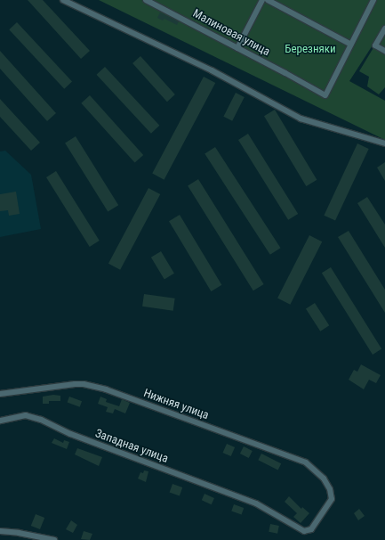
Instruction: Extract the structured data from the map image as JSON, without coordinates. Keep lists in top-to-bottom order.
{
  "streets": {
    "street": ["Малиновая улица", "Нижняя улица", "Западная улица"]
  },
  "crossings": [
    ["Нижняя улица", "Западная улица"]
  ],
  "parks": ["Березняки"]
}
